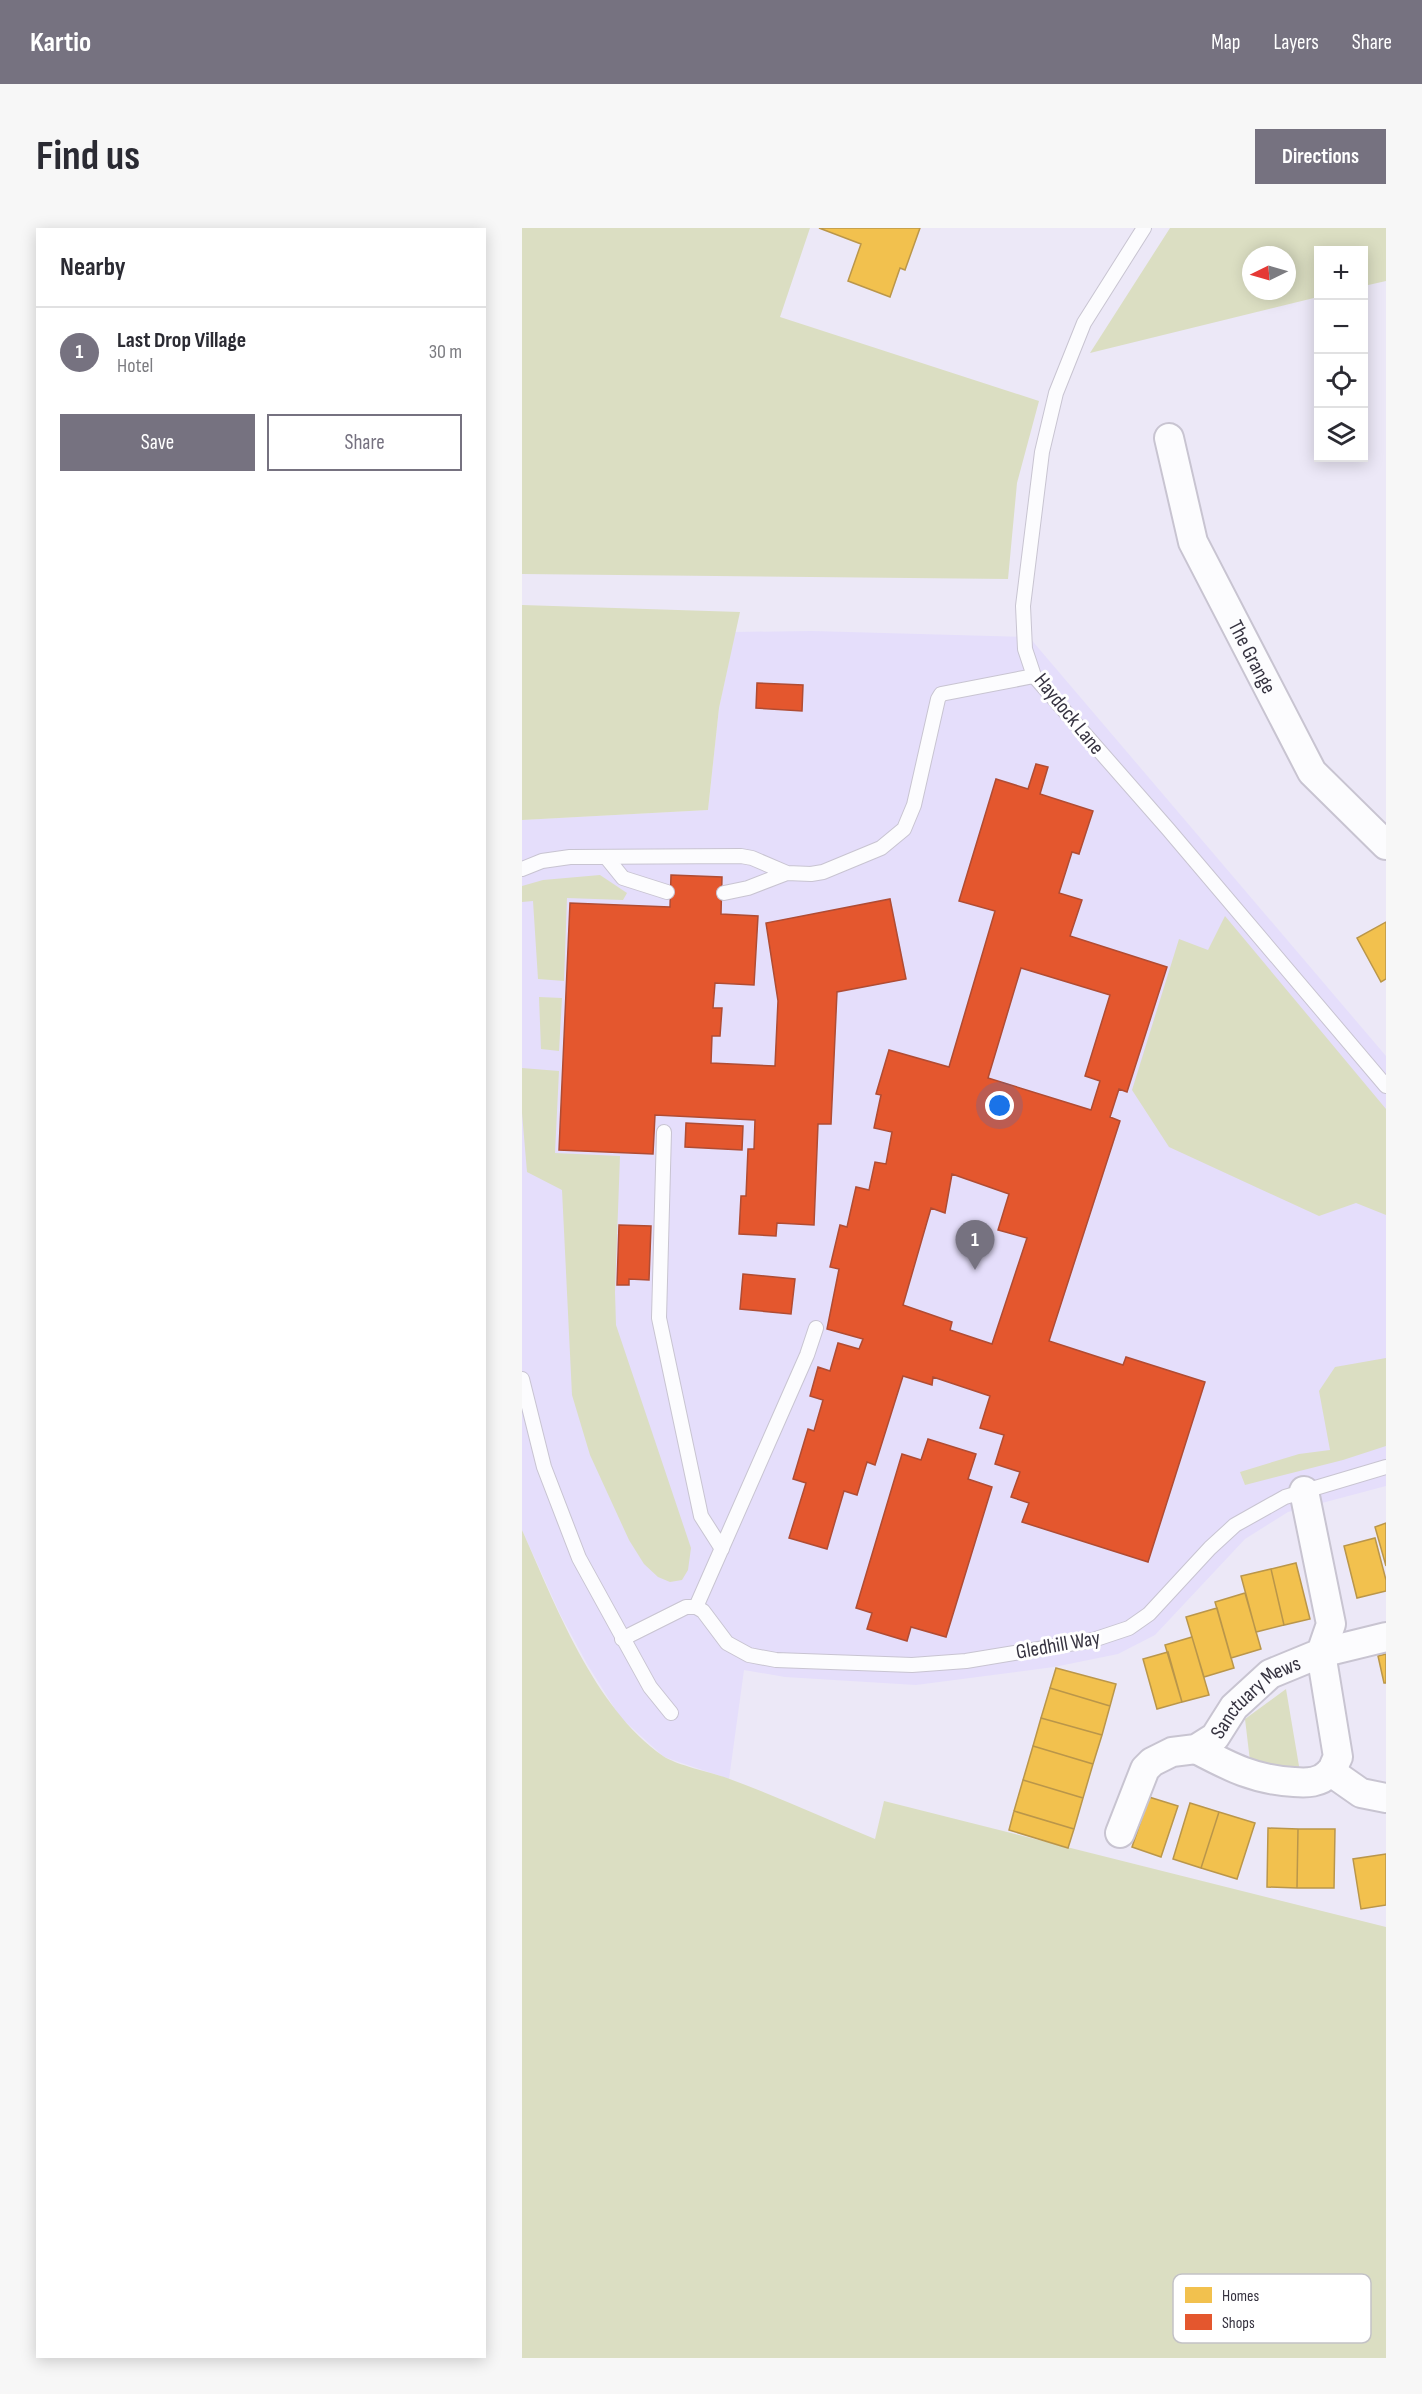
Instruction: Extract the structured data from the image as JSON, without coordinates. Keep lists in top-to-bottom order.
{
  "streets": {
    "street": ["The Grange", "Sanctuary Mews"],
    "lane": ["Haydock Lane", "Gledhill Way"]
  },
  "crossings": [
    ["Gledhill Way", "Sanctuary Mews"]
  ],
  "legend": ["Homes", "Shops"],
  "north": "left",
  "page": {
    "header": "Kartio",
    "nav": ["Map", "Layers", "Share"],
    "buttons": [
      "Directions",
      ["Save", "Share"]
    ],
    "title": "Find us",
    "heading": "Nearby",
    "map_buttons": ["+", "−"],
    "list": [
      {
        "mark": "1",
        "name": "Last Drop Village",
        "note": "Hotel",
        "value": "30 m"
      }
    ],
    "pins": "1"
  }
}
